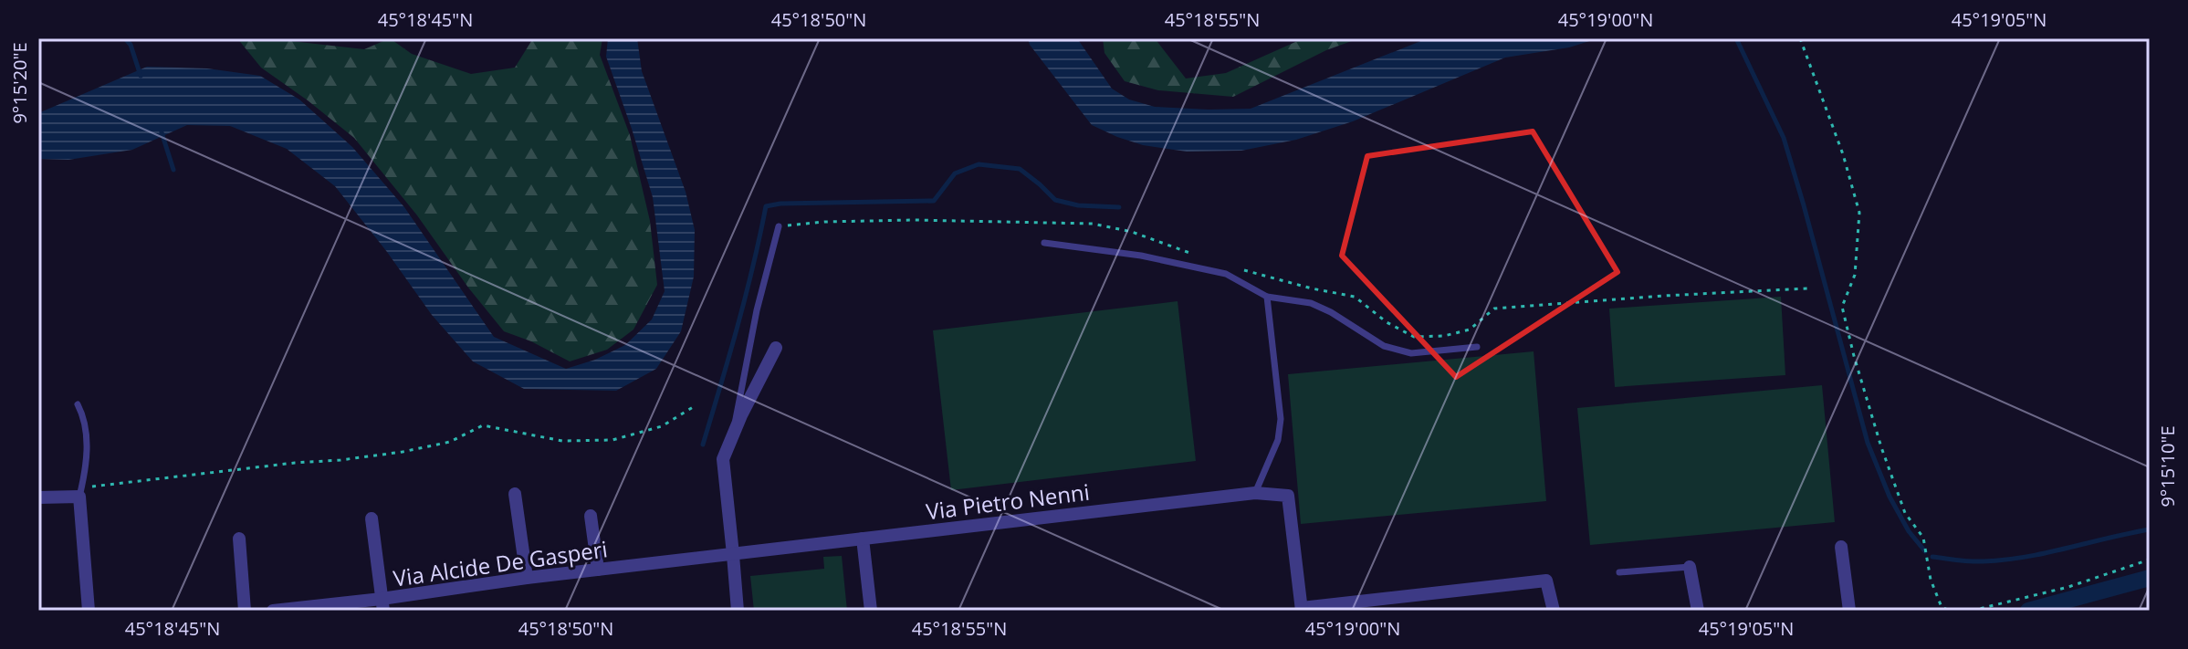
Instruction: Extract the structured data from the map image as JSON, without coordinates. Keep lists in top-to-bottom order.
{
  "streets": {
    "street": ["Via Pietro Nenni", "Via Alcide De Gasperi"]
  },
  "crossings": [
    ["Via Pietro Nenni", "Via Alcide De Gasperi"]
  ],
  "coordinates": [
    "45°18'45\"N",
    "45°18'50\"N",
    "45°18'55\"N",
    "45°19'00\"N",
    "45°19'05\"N",
    "9°15'20\"E",
    "9°15'10\"E"
  ]
}
